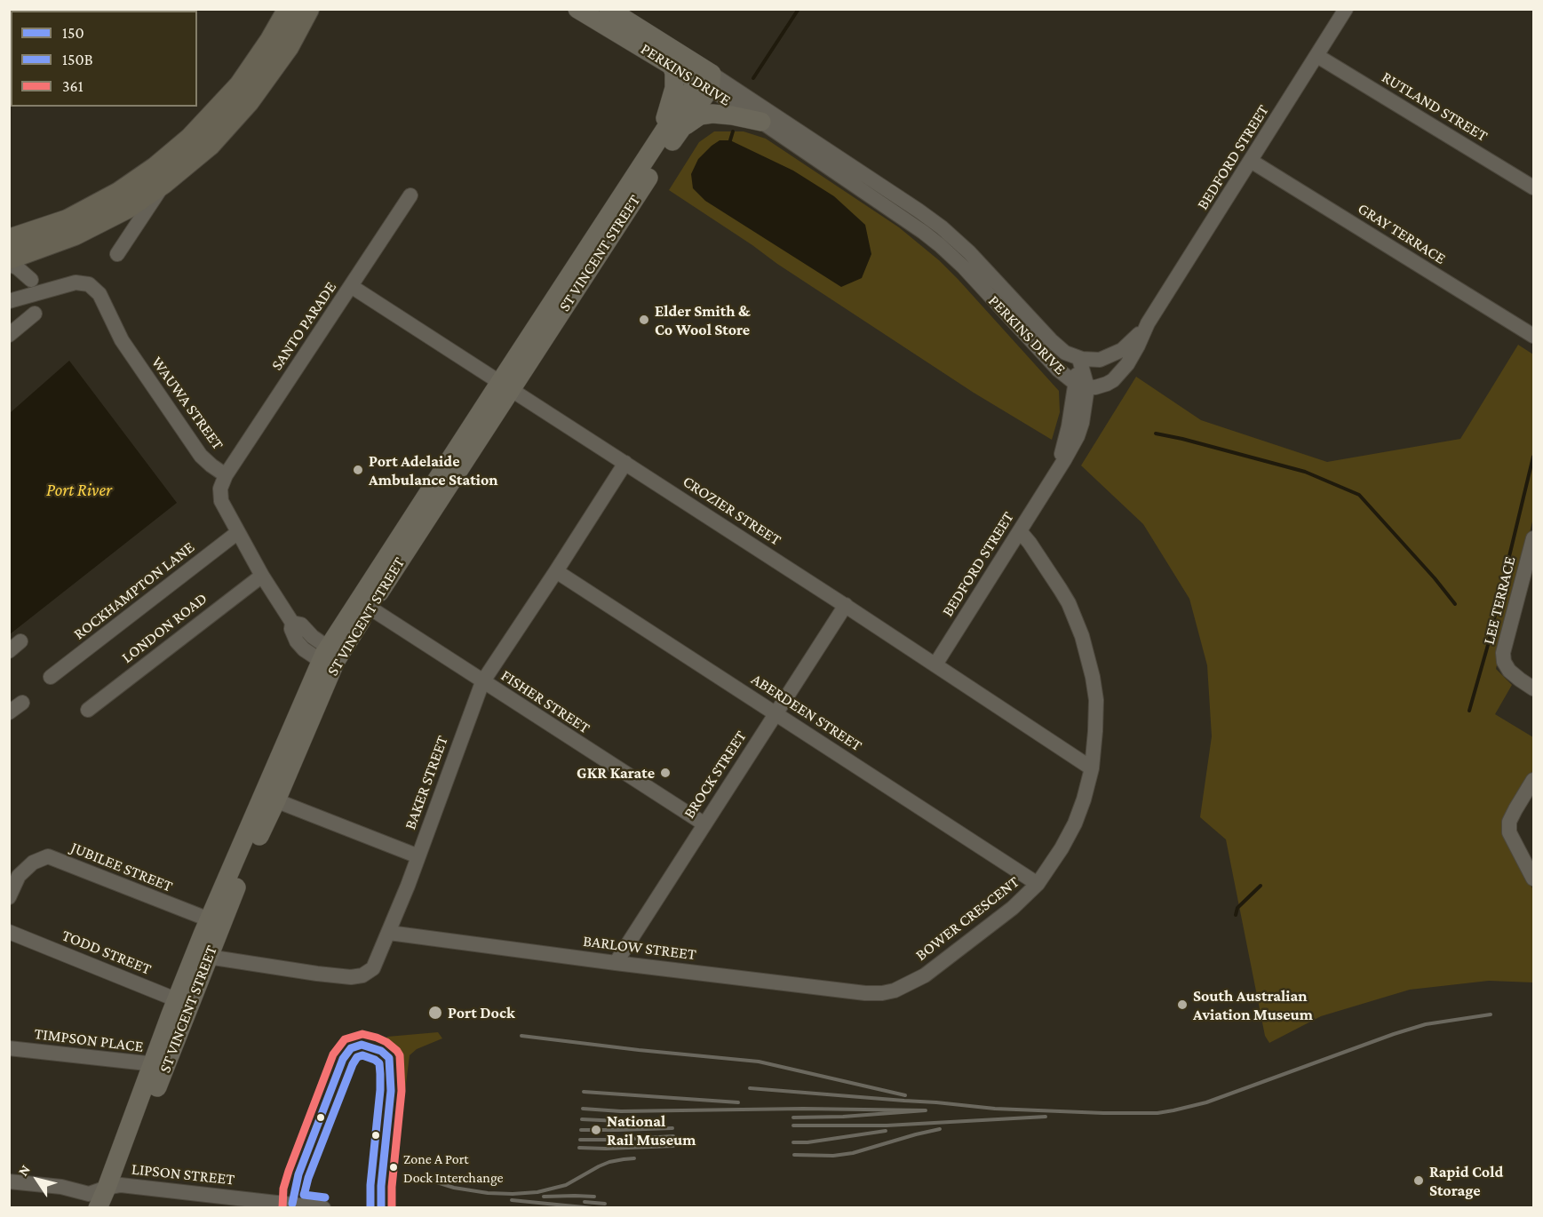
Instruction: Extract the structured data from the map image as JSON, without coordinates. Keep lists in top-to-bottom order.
{
  "streets": {
    "main road": ["PERKINS DRIVE", "ST VINCENT STREET"],
    "street": [
      "RUTLAND STREET",
      "BEDFORD STREET",
      "GRAY TERRACE",
      "SANTO PARADE",
      "WAUWA STREET",
      "CROZIER STREET",
      "ROCKHAMPTON LANE",
      "LEE TERRACE",
      "LONDON ROAD",
      "FISHER STREET",
      "ABERDEEN STREET",
      "BROCK STREET",
      "BAKER STREET",
      "JUBILEE STREET",
      "BOWER CRESCENT",
      "BARLOW STREET",
      "TODD STREET",
      "TIMPSON PLACE",
      "LIPSON STREET"
    ]
  },
  "crossings": [
    ["PERKINS DRIVE", "BEDFORD STREET"],
    ["PERKINS DRIVE", "ST VINCENT STREET"],
    ["RUTLAND STREET", "BEDFORD STREET"],
    ["BEDFORD STREET", "GRAY TERRACE"],
    ["BEDFORD STREET", "CROZIER STREET"],
    ["BEDFORD STREET", "BOWER CRESCENT"],
    ["ST VINCENT STREET", "CROZIER STREET"],
    ["ST VINCENT STREET", "FISHER STREET"],
    ["ST VINCENT STREET", "BAKER STREET"],
    ["ST VINCENT STREET", "JUBILEE STREET"],
    ["ST VINCENT STREET", "TODD STREET"],
    ["ST VINCENT STREET", "TIMPSON PLACE"],
    ["ST VINCENT STREET", "LIPSON STREET"],
    ["SANTO PARADE", "WAUWA STREET"],
    ["SANTO PARADE", "CROZIER STREET"],
    ["CROZIER STREET", "BROCK STREET"],
    ["CROZIER STREET", "BAKER STREET"],
    ["CROZIER STREET", "BOWER CRESCENT"],
    ["FISHER STREET", "BROCK STREET"],
    ["FISHER STREET", "BAKER STREET"],
    ["ABERDEEN STREET", "BROCK STREET"],
    ["ABERDEEN STREET", "BAKER STREET"],
    ["ABERDEEN STREET", "BOWER CRESCENT"],
    ["BROCK STREET", "BARLOW STREET"],
    ["BAKER STREET", "BARLOW STREET"],
    ["BOWER CRESCENT", "BARLOW STREET"]
  ],
  "water": ["Port River"],
  "places": [
    "Elder Smith & Co Wool Store",
    "Port Adelaide Ambulance Station",
    "GKR Karate",
    "South Australian Aviation Museum",
    "Port Dock",
    "National Rail Museum",
    "Zone A Port Dock Interchange",
    "Rapid Cold Storage"
  ],
  "lines": ["transit line 361", "transit line 150", "transit line 150B"],
  "legend": ["150", "150B", "361"],
  "north": "top left"
}
